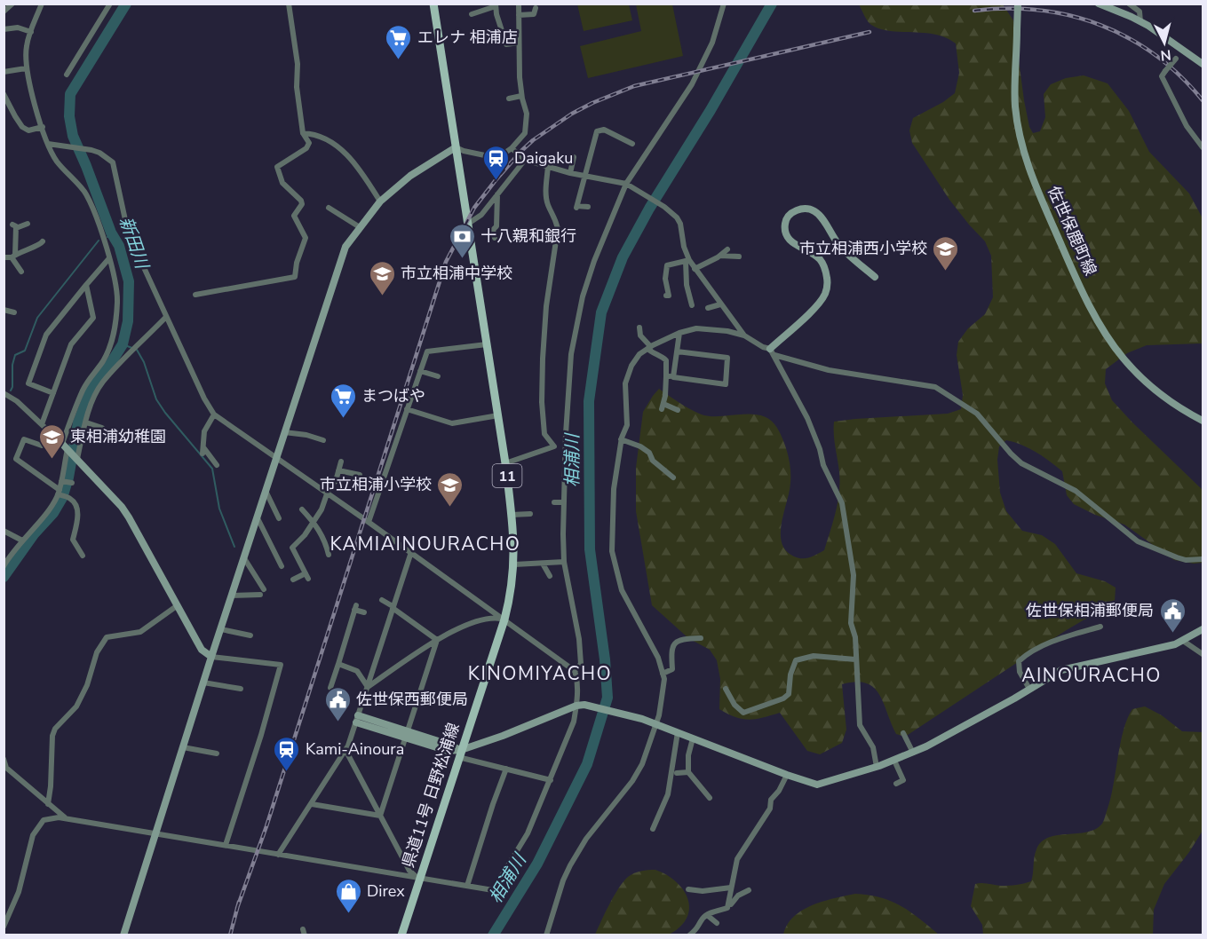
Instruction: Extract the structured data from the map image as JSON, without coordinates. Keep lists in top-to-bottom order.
{
  "streets": {
    "main road": ["11", "県道11号 日野松浦線"],
    "street": ["佐世保鹿町線"]
  },
  "districts": ["KAMIAINOURACHO", "KINOMIYACHO", "AINOURACHO"],
  "water": ["新田川", "相浦川"],
  "places": {
    "supermarket": ["エレナ 相浦店", "まつばや"],
    "station": ["Daigaku", "Kami-Ainoura"],
    "bank": ["十八親和銀行"],
    "school or university": [
      "市立相浦西小学校",
      "市立相浦中学校",
      "東相浦幼稚園",
      "市立相浦小学校"
    ],
    "public building": ["佐世保相浦郵便局", "佐世保西郵便局"],
    "shop": ["Direx"]
  },
  "north": "bottom"
}
